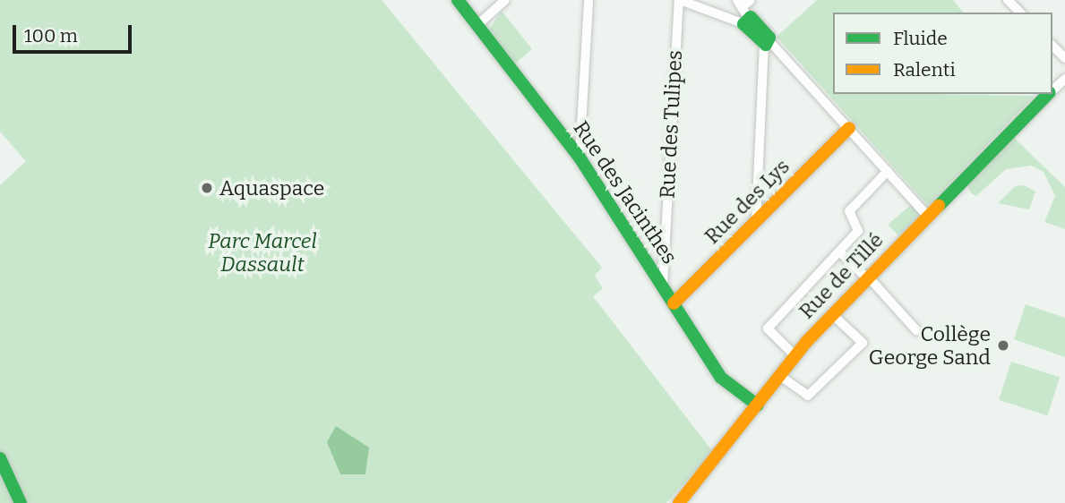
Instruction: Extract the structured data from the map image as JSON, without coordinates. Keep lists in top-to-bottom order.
{
  "streets": {
    "street": [
      "Rue des Tulipes",
      "Rue des Jacinthes",
      "Rue des Lys",
      "Rue de Tillé"
    ]
  },
  "crossings": [
    ["Rue des Tulipes", "Rue des Jacinthes"],
    ["Rue des Jacinthes", "Rue des Lys"],
    ["Rue des Jacinthes", "Rue de Tillé"]
  ],
  "parks": ["Parc Marcel Dassault"],
  "places": ["Aquaspace", "Collège George Sand"],
  "legend": ["Fluide", "Ralenti"],
  "scale_bar": "100 m"
}
